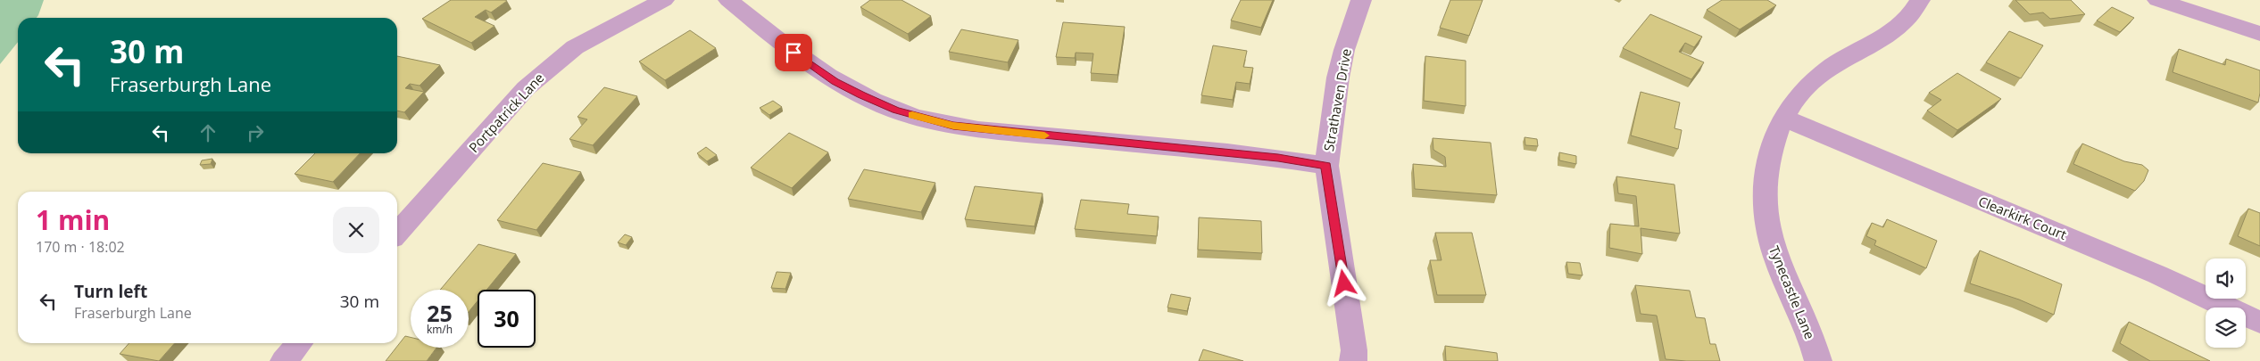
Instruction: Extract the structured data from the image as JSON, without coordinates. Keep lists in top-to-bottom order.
{
  "streets": {
    "street": [
      "Strathaven Drive",
      "Portpatrick Lane",
      "Clearkirk Court",
      "Tynecastle Lane"
    ]
  },
  "crossings": [
    ["Clearkirk Court", "Tynecastle Lane"]
  ],
  "page": {
    "turn": ["30 m", "Fraserburgh Lane"],
    "heading": ["1 min", "170 m · 18:02"],
    "list": [
      {
        "name": "Turn left",
        "note": "Fraserburgh Lane",
        "value": "30 m"
      }
    ],
    "speed": "25 km/h",
    "limit": "30"
  }
}
